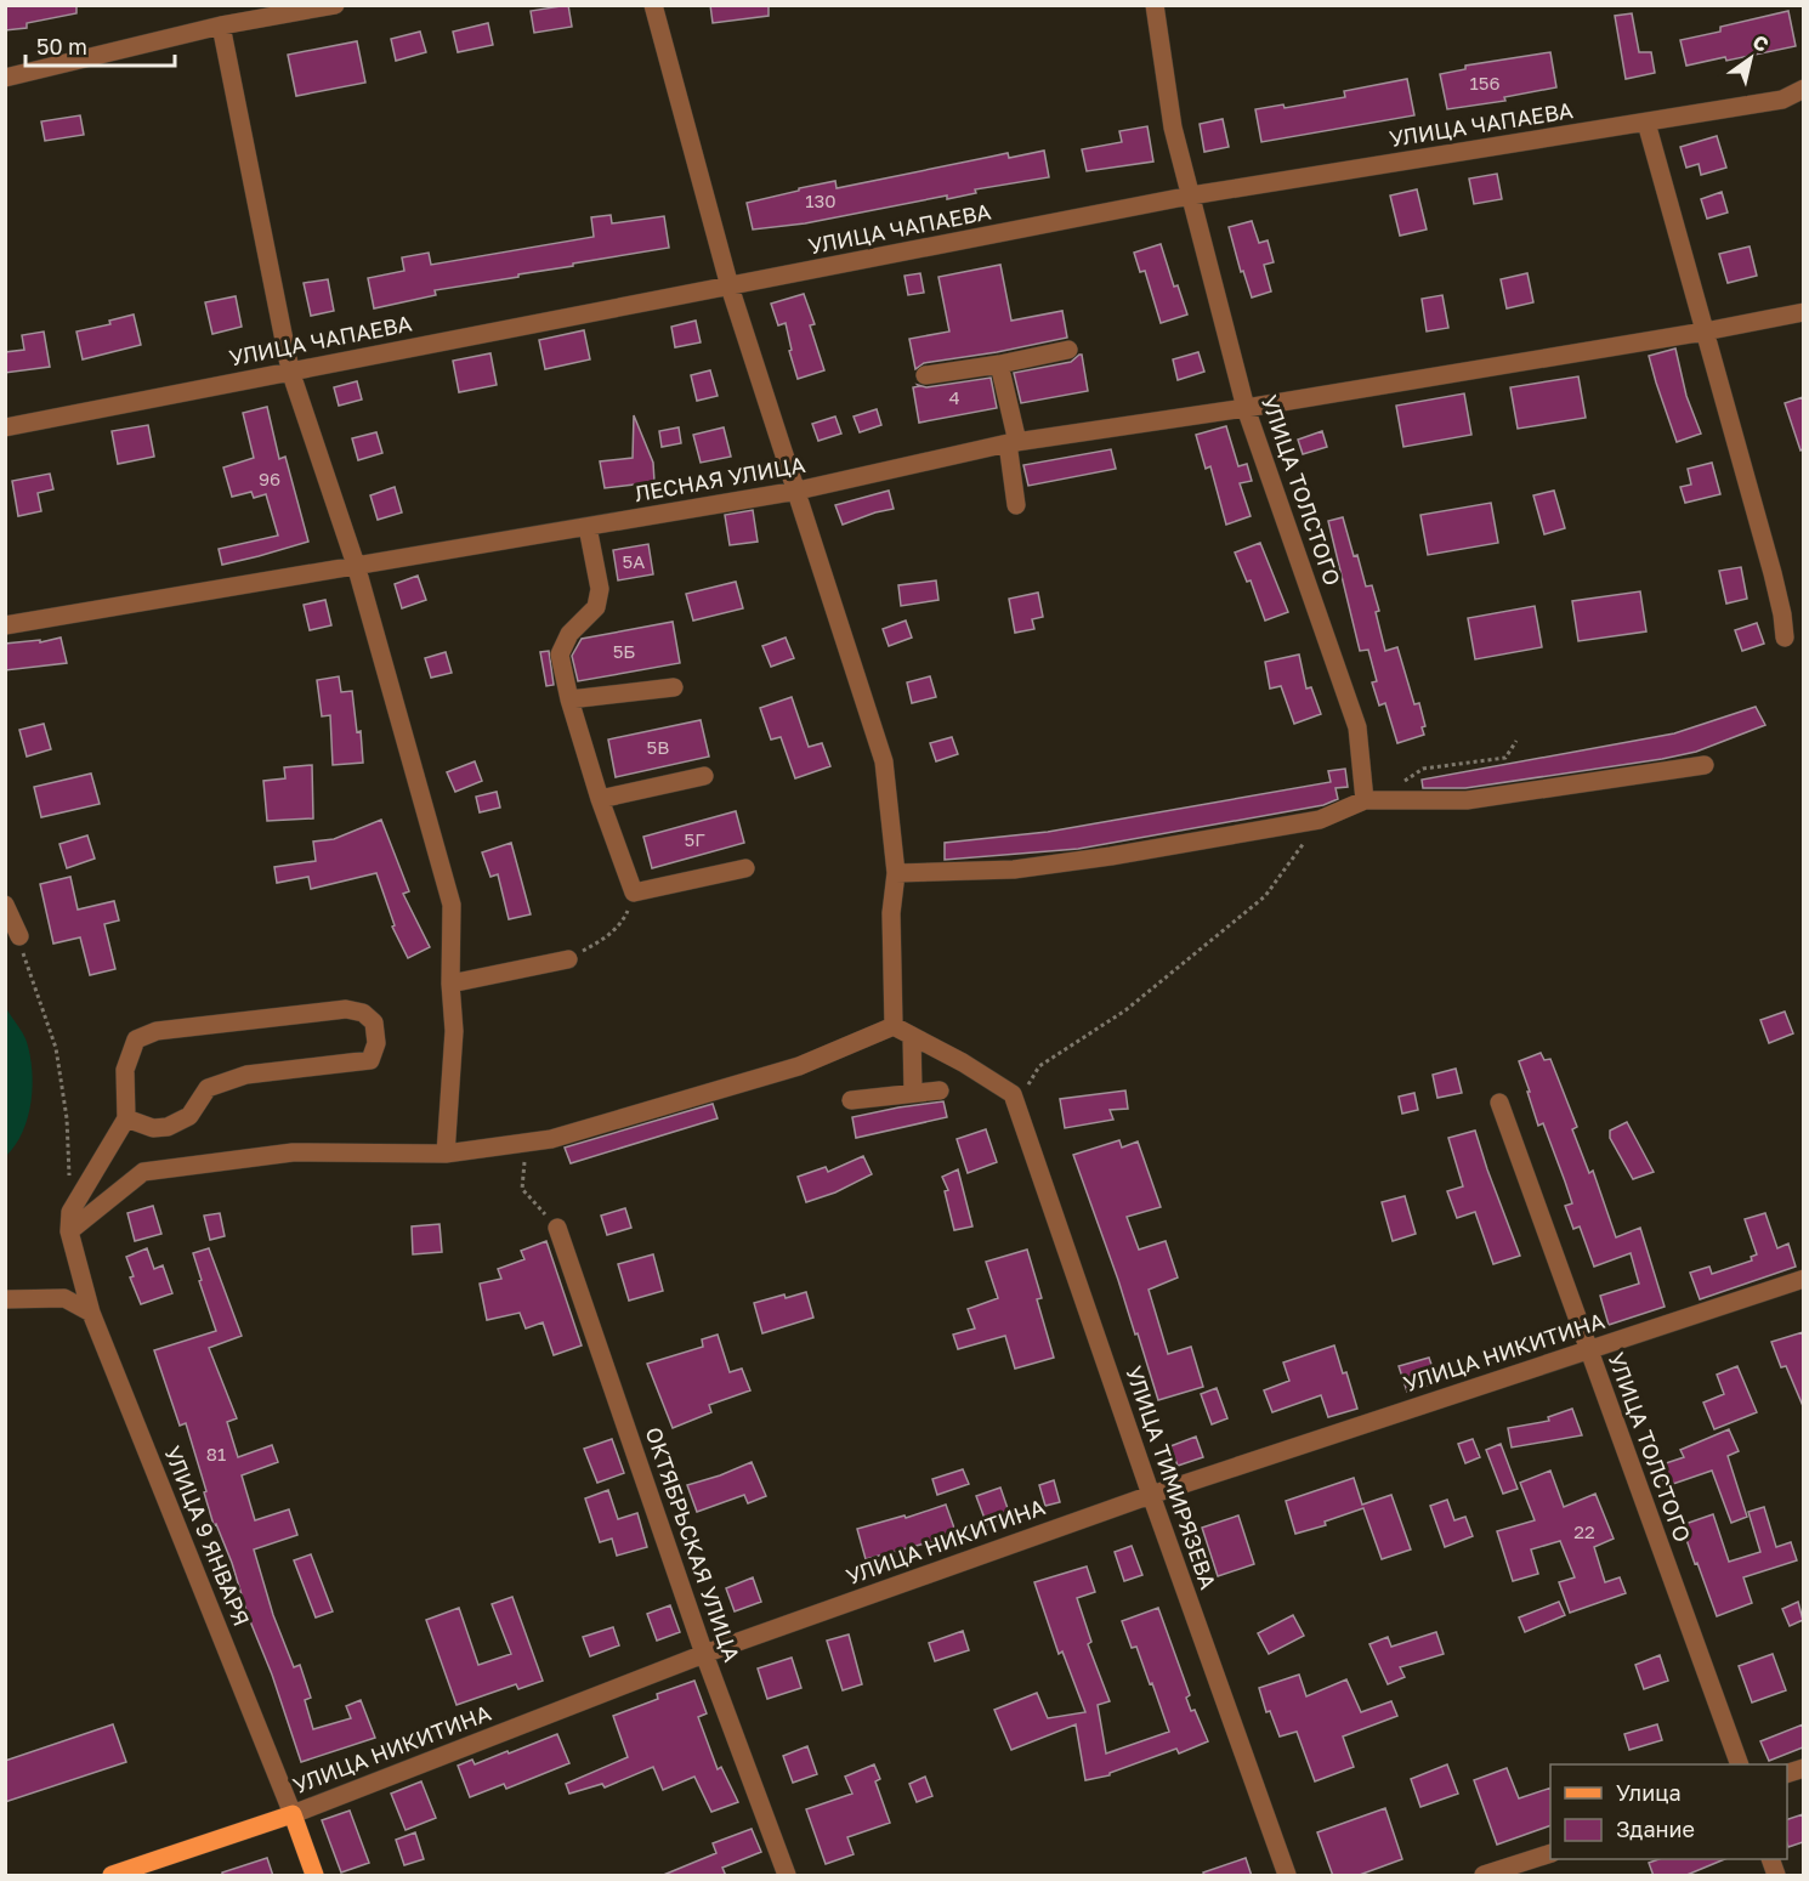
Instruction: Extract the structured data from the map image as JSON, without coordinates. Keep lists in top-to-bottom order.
{
  "streets": {
    "main road": ["УЛИЦА НИКИТИНА", "УЛИЦА 9 ЯНВАРЯ"],
    "street": [
      "УЛИЦА ЧАПАЕВА",
      "ЛЕСНАЯ УЛИЦА",
      "УЛИЦА ТОЛСТОГО",
      "УЛИЦА ТИМИРЯЗЕВА",
      "ОКТЯБРЬСКАЯ УЛИЦА"
    ]
  },
  "crossings": [
    ["УЛИЦА ЧАПАЕВА", "УЛИЦА ТОЛСТОГО"],
    ["ЛЕСНАЯ УЛИЦА", "УЛИЦА ТОЛСТОГО"],
    ["УЛИЦА ТОЛСТОГО", "УЛИЦА НИКИТИНА"],
    ["УЛИЦА НИКИТИНА", "УЛИЦА ТИМИРЯЗЕВА"],
    ["УЛИЦА НИКИТИНА", "УЛИЦА 9 ЯНВАРЯ"],
    ["УЛИЦА НИКИТИНА", "ОКТЯБРЬСКАЯ УЛИЦА"]
  ],
  "house_numbers": [
    "156",
    "130",
    "4",
    "96",
    "5А",
    "5Б",
    "5В",
    "5Г",
    "81",
    "22"
  ],
  "legend": ["Улица", "Здание"],
  "scale_bar": "50 m",
  "north": "top right"
}
